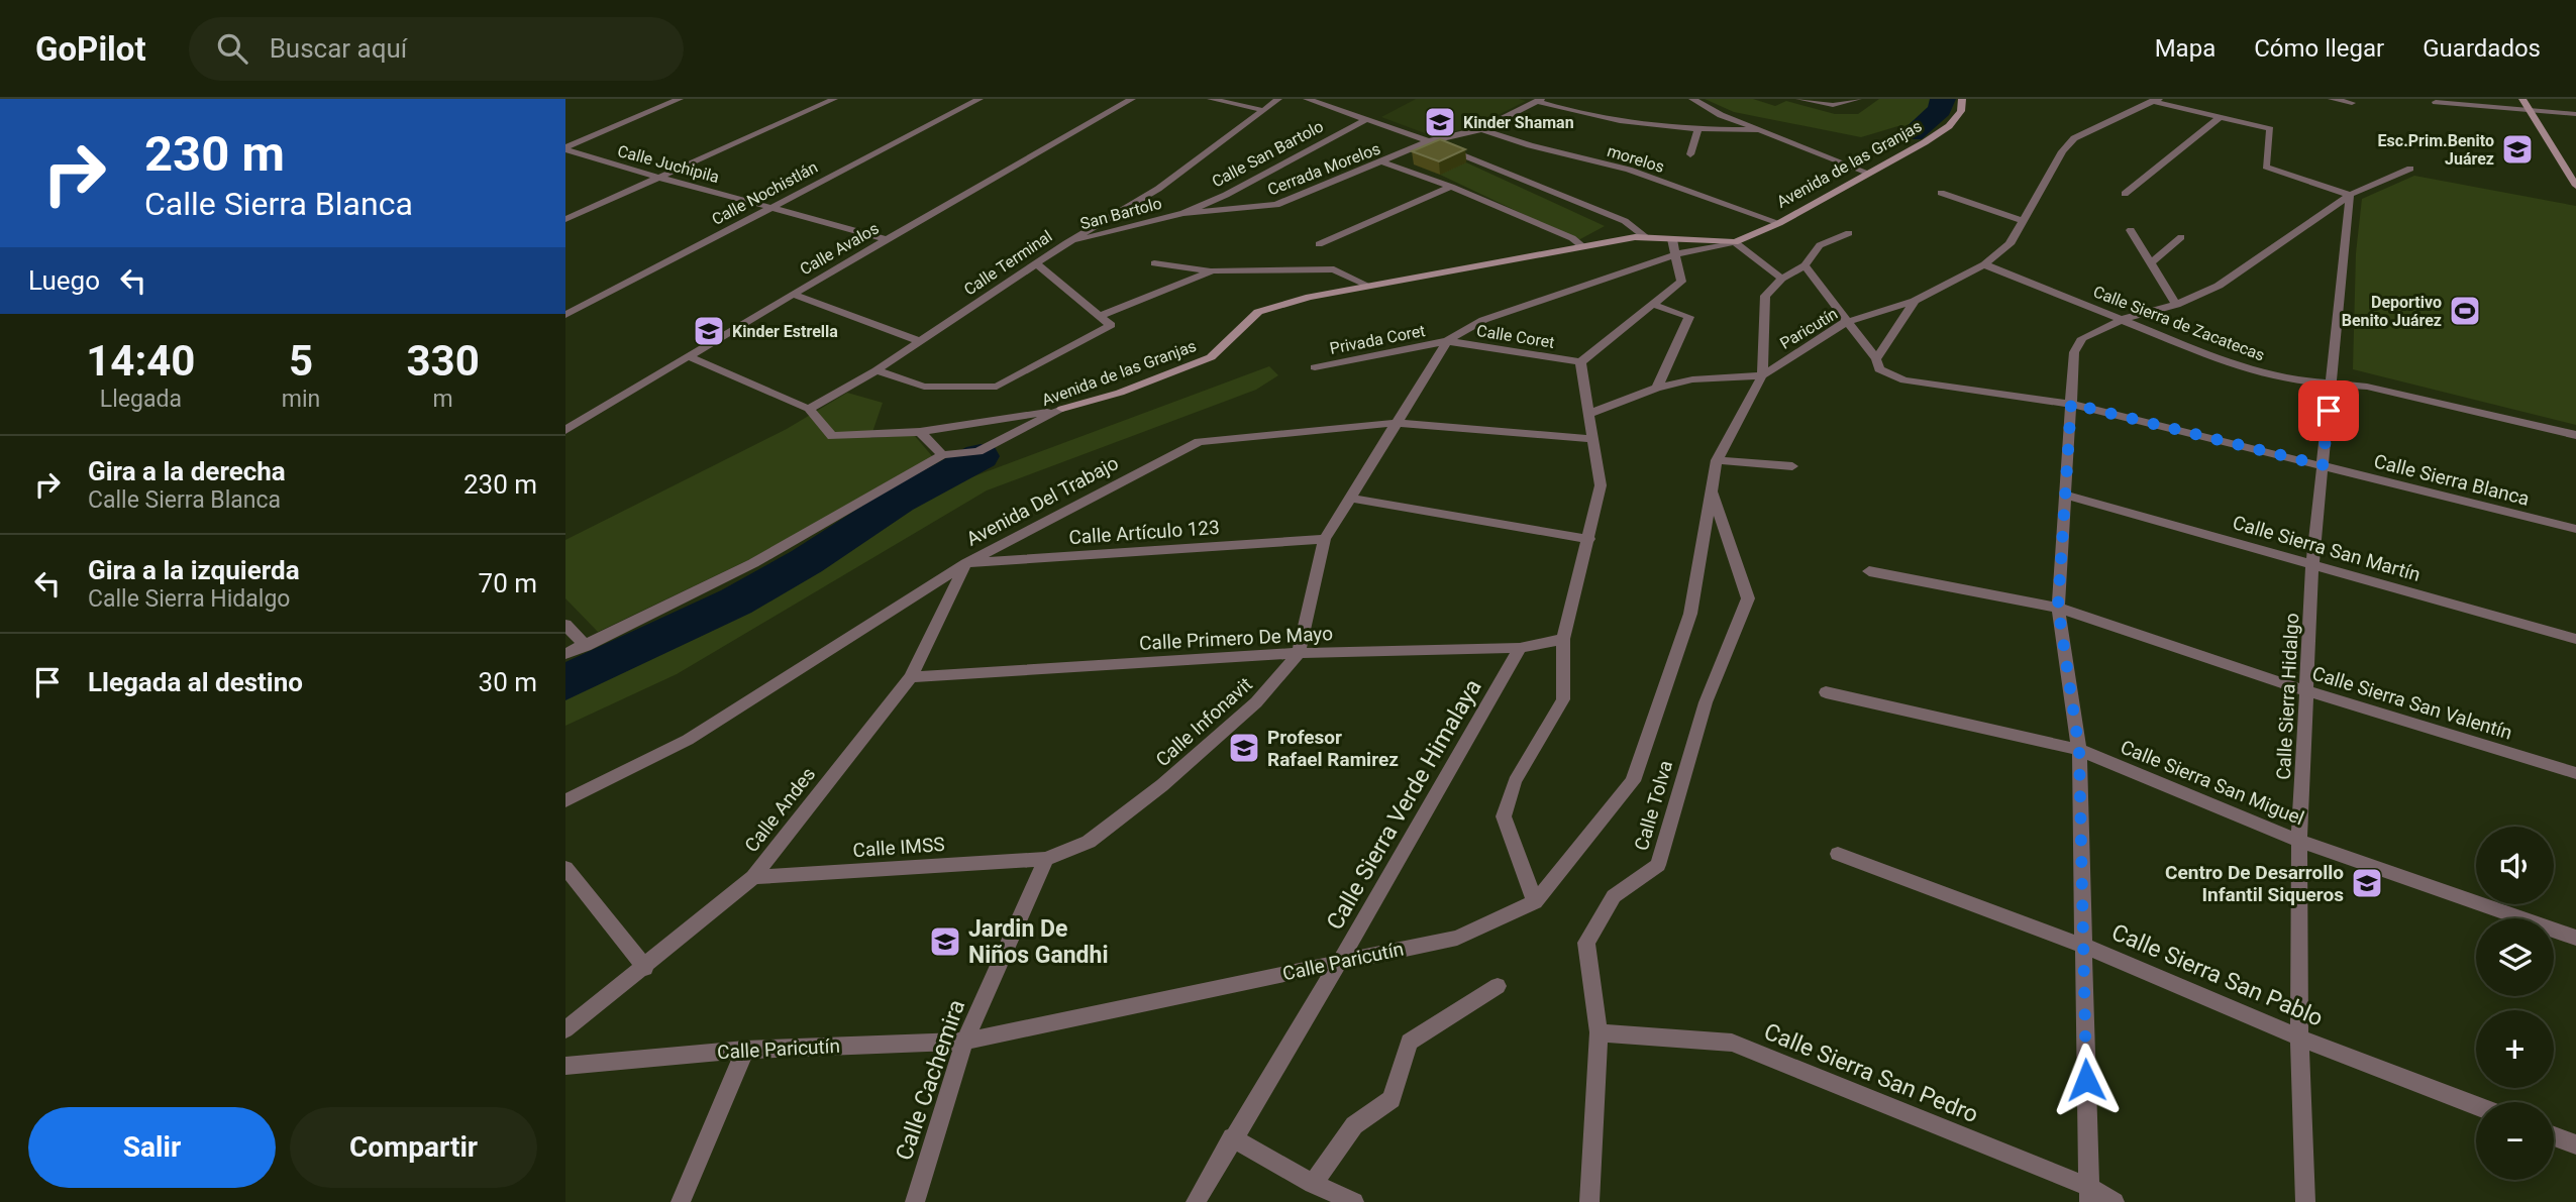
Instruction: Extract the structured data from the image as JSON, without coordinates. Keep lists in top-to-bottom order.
{
  "streets": {
    "street": [
      "Calle San Bartolo",
      "morelos",
      "Calle Juchipila",
      "Avenida de las Granjas",
      "Cerrada Morelos",
      "Calle Nochistlán",
      "San Bartolo",
      "Calle Avalos",
      "Calle Terminal",
      "Calle Sierra de Zacatecas",
      "Paricutín",
      "Calle Coret",
      "Privada Coret",
      "Calle Sierra Blanca",
      "Avenida Del Trabajo",
      "Calle Artículo 123",
      "Calle Sierra San Martín",
      "Calle Primero De Mayo",
      "Calle Sierra Hidalgo",
      "Calle Sierra San Valentín",
      "Calle Infonavit",
      "Calle Sierra San Miguel",
      "Calle Sierra Verde Himalaya",
      "Calle Tolva",
      "Calle Andes",
      "Calle IMSS",
      "Calle Paricutín",
      "Calle Sierra San Pablo",
      "Calle Sierra San Pedro",
      "Calle Cachemira"
    ]
  },
  "crossings": [
    ["Calle San Bartolo", "Cerrada Morelos"],
    ["Calle San Bartolo", "San Bartolo"],
    ["morelos", "Avenida de las Granjas"],
    ["morelos", "Cerrada Morelos"],
    ["Calle Juchipila", "Calle Nochistlán"],
    ["Calle Juchipila", "Calle Avalos"],
    ["Avenida de las Granjas", "Calle Coret"],
    ["Avenida de las Granjas", "Privada Coret"],
    ["Avenida de las Granjas", "Calle Infonavit"],
    ["Cerrada Morelos", "San Bartolo"],
    ["San Bartolo", "Calle Terminal"],
    ["Calle Sierra de Zacatecas", "Paricutín"],
    ["Calle Sierra de Zacatecas", "Calle Sierra Hidalgo"],
    ["Paricutín", "Calle Paricutín"],
    ["Calle Coret", "Privada Coret"],
    ["Calle Coret", "Calle Infonavit"],
    ["Privada Coret", "Calle Infonavit"],
    ["Calle Sierra Blanca", "Calle Sierra Hidalgo"],
    ["Avenida Del Trabajo", "Calle Artículo 123"],
    ["Avenida Del Trabajo", "Calle Infonavit"],
    ["Avenida Del Trabajo", "Calle Andes"],
    ["Calle Artículo 123", "Calle Infonavit"],
    ["Calle Artículo 123", "Calle Andes"],
    ["Calle Sierra San Martín", "Calle Sierra Hidalgo"],
    ["Calle Primero De Mayo", "Calle Infonavit"],
    ["Calle Primero De Mayo", "Calle Sierra Verde Himalaya"],
    ["Calle Primero De Mayo", "Calle Andes"],
    ["Calle Sierra Hidalgo", "Calle Sierra San Valentín"],
    ["Calle Sierra Hidalgo", "Calle Sierra San Miguel"],
    ["Calle Sierra Hidalgo", "Calle Sierra San Pablo"],
    ["Calle Infonavit", "Calle IMSS"],
    ["Calle Infonavit", "Calle Cachemira"],
    ["Calle Sierra Verde Himalaya", "Calle Paricutín"],
    ["Calle Tolva", "Calle Paricutín"],
    ["Calle Tolva", "Calle Sierra San Pedro"],
    ["Calle Andes", "Calle IMSS"],
    ["Calle IMSS", "Calle Cachemira"],
    ["Calle Paricutín", "Calle Cachemira"]
  ],
  "places": {
    "school or university": [
      "Kinder Shaman",
      "Esc.Prim.Benito Juárez",
      "Kinder Estrella",
      "Profesor Rafael Ramirez",
      "Centro De Desarrollo Infantil Siqueros",
      "Jardin De Niños Gandhi"
    ],
    "sports": ["Deportivo Benito Juárez"]
  },
  "page": {
    "header": "GoPilot",
    "search": "Buscar aquí",
    "nav": ["Mapa", "Cómo llegar", "Guardados"],
    "turn": ["230 m", "Calle Sierra Blanca"],
    "then": "Luego",
    "eta": [
      "14:40",
      "Llegada",
      "5",
      "min",
      "330",
      "m"
    ],
    "list": [
      {
        "name": "Gira a la derecha",
        "note": "Calle Sierra Blanca",
        "value": "230 m"
      },
      {
        "name": "Gira a la izquierda",
        "note": "Calle Sierra Hidalgo",
        "value": "70 m"
      },
      {
        "name": "Llegada al destino",
        "value": "30 m"
      }
    ],
    "map_buttons": ["+", "−"],
    "buttons": ["Salir", "Compartir"]
  }
}
